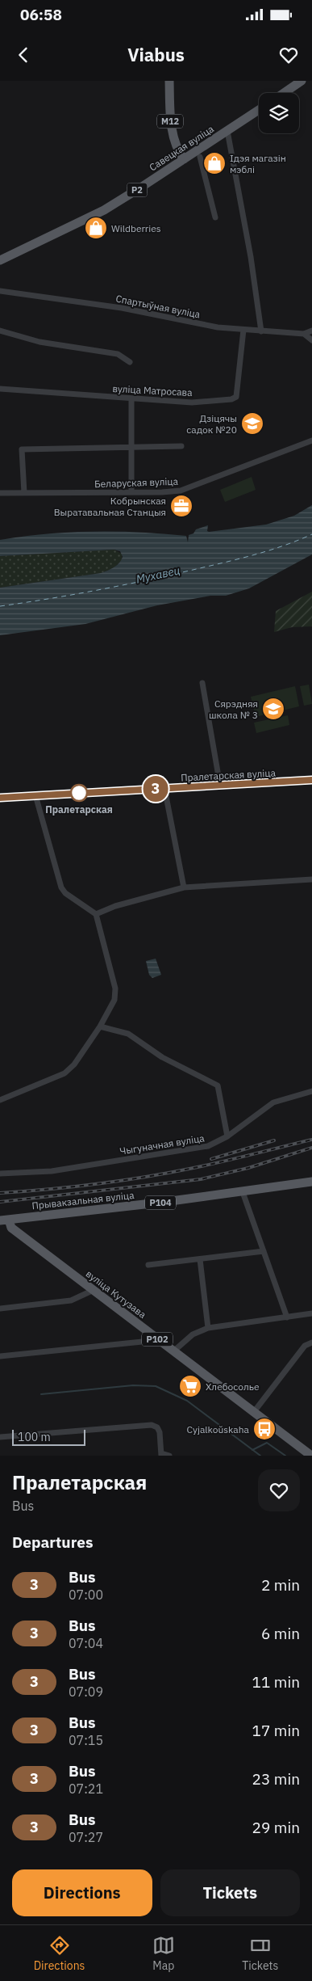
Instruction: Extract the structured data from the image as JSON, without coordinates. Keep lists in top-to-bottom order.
{
  "streets": {
    "main road": [
      "М12",
      "Савецкая вуліца",
      "Р2",
      "Пралетарская вуліца",
      "Прывакзальная вуліца",
      "Р104",
      "вуліца Кутузава",
      "Р102"
    ],
    "street": [
      "Спартыўная вуліца",
      "вуліца Матросава",
      "Беларуская вуліца",
      "Чыгуначная вуліца"
    ]
  },
  "crossings": [
    ["М12", "Савецкая вуліца"],
    ["Спартыўная вуліца", "вуліца Матросава"],
    ["Прывакзальная вуліца", "вуліца Кутузава"]
  ],
  "water": ["Мухавец"],
  "places": {
    "shop": ["Ідэя магазін мэблі", "Wildberries"],
    "school or university": ["Дзіцячы садок №20", "Сярэдняя школа № 3"],
    "office": ["Кобрынская Выратавальная Станцыя"],
    "other": ["Пралетарская"],
    "supermarket": ["Хлебосолье"],
    "bus stop": ["Cyjalkoŭskaha"]
  },
  "lines": ["bus line 3"],
  "scale_bar": "100 m",
  "page": {
    "status": "06:58",
    "header": "Viabus",
    "on_map": "3",
    "scale": "100 m",
    "heading": [
      ["Пралетарская", "Bus"],
      "Departures"
    ],
    "list": [
      {
        "mark": "3",
        "name": "Bus",
        "note": "07:00",
        "value": "2 min"
      },
      {
        "mark": "3",
        "name": "Bus",
        "note": "07:04",
        "value": "6 min"
      },
      {
        "mark": "3",
        "name": "Bus",
        "note": "07:09",
        "value": "11 min"
      },
      {
        "mark": "3",
        "name": "Bus",
        "note": "07:15",
        "value": "17 min"
      },
      {
        "mark": "3",
        "name": "Bus",
        "note": "07:21",
        "value": "23 min"
      },
      {
        "mark": "3",
        "name": "Bus",
        "note": "07:27",
        "value": "29 min"
      }
    ],
    "buttons": ["Directions", "Tickets"],
    "tabs": ["Directions", "Map", "Tickets"]
  }
}
